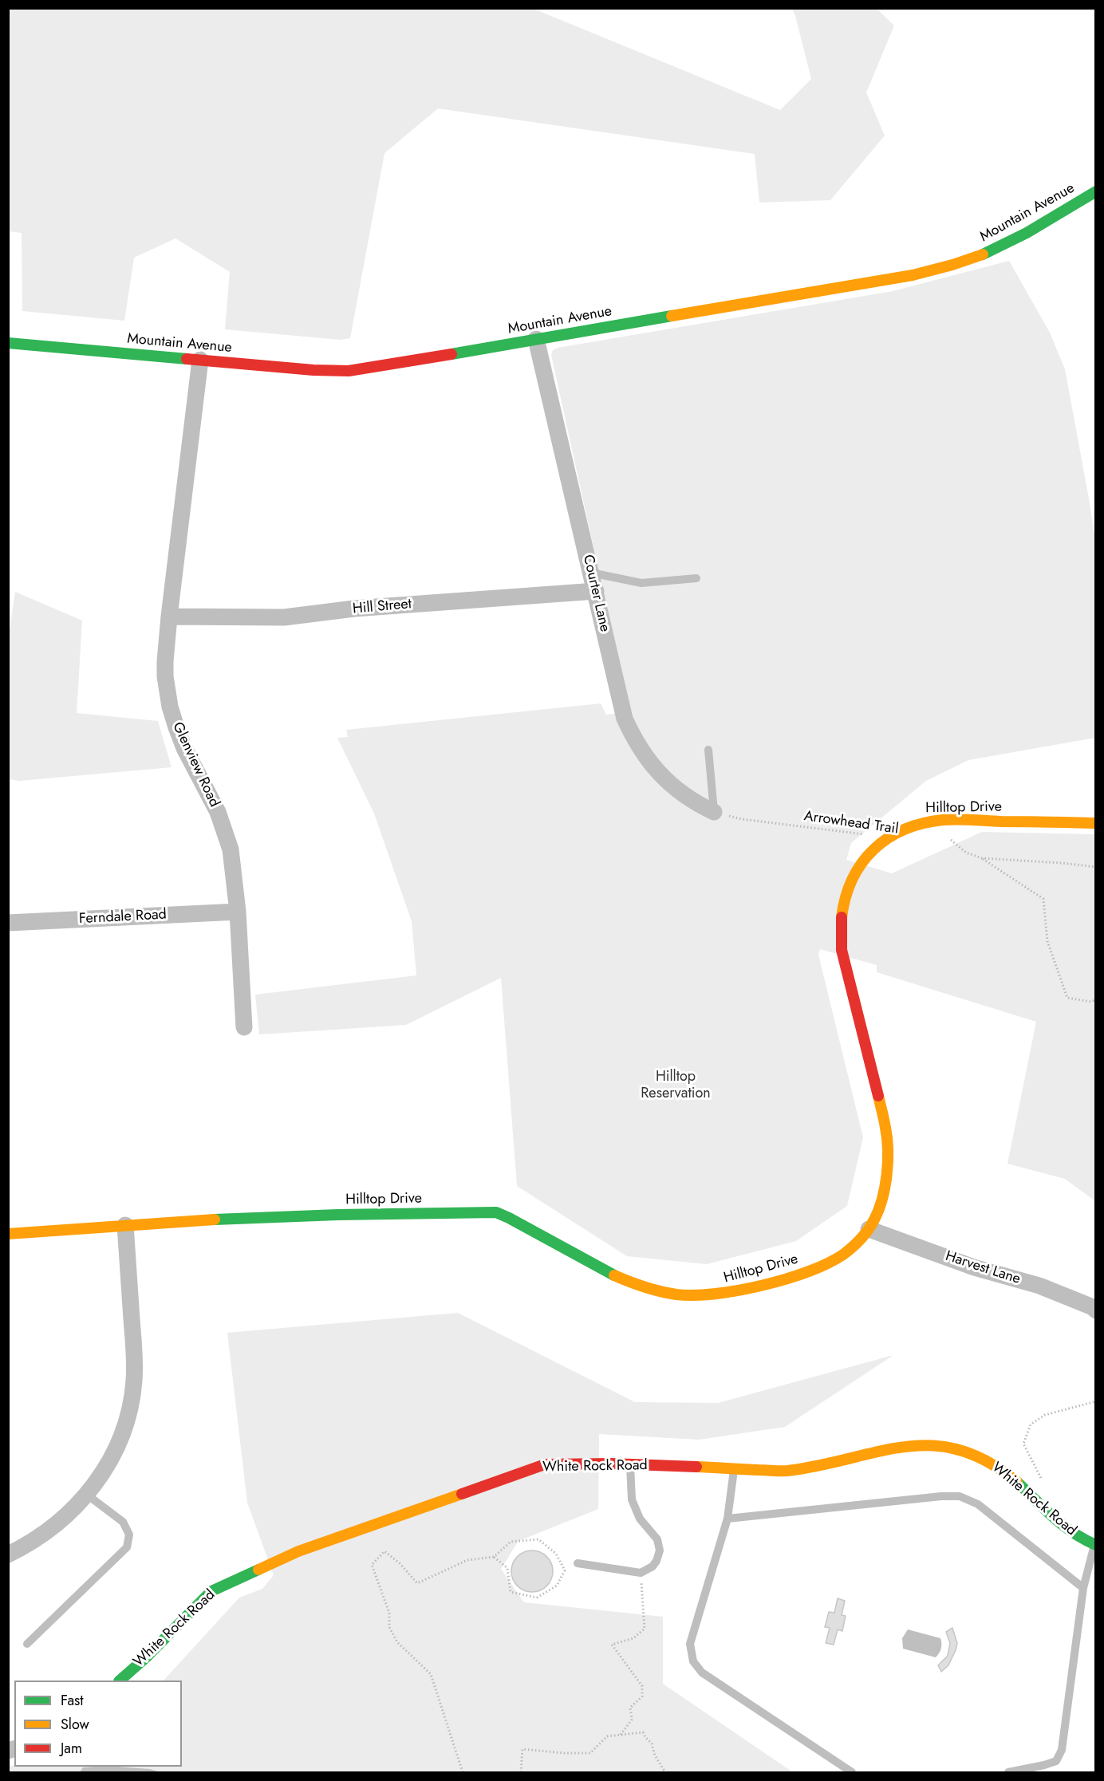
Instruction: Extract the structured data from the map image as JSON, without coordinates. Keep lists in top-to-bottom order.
{
  "streets": {
    "street": [
      "Mountain Avenue",
      "Courter Lane",
      "Hill Street",
      "Glenview Road",
      "Hilltop Drive",
      "Ferndale Road",
      "Harvest Lane",
      "White Rock Road"
    ],
    "path": ["Arrowhead Trail"]
  },
  "crossings": [
    ["Mountain Avenue", "Courter Lane"],
    ["Mountain Avenue", "Glenview Road"],
    ["Courter Lane", "Hill Street"],
    ["Courter Lane", "Arrowhead Trail"],
    ["Hill Street", "Glenview Road"],
    ["Glenview Road", "Ferndale Road"],
    ["Hilltop Drive", "Arrowhead Trail"],
    ["Hilltop Drive", "Harvest Lane"]
  ],
  "parks": ["Hilltop Reservation"],
  "legend": ["Fast", "Slow", "Jam"]
}
